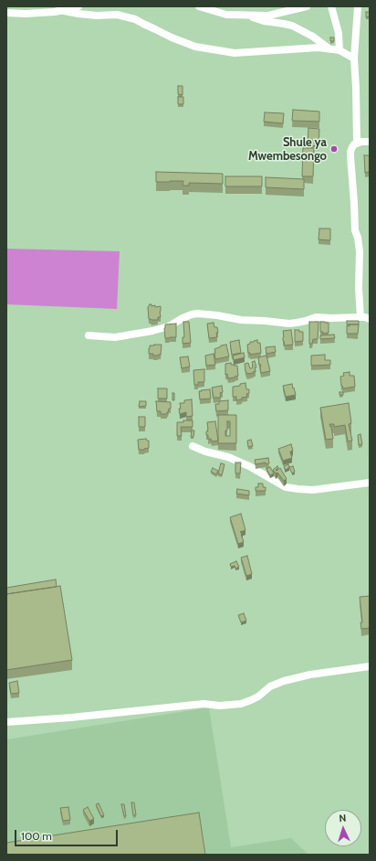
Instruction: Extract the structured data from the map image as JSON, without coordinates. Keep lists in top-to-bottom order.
{
  "places": ["Shule ya Mwembesongo"],
  "scale_bar": "100 m",
  "north": "top"
}
